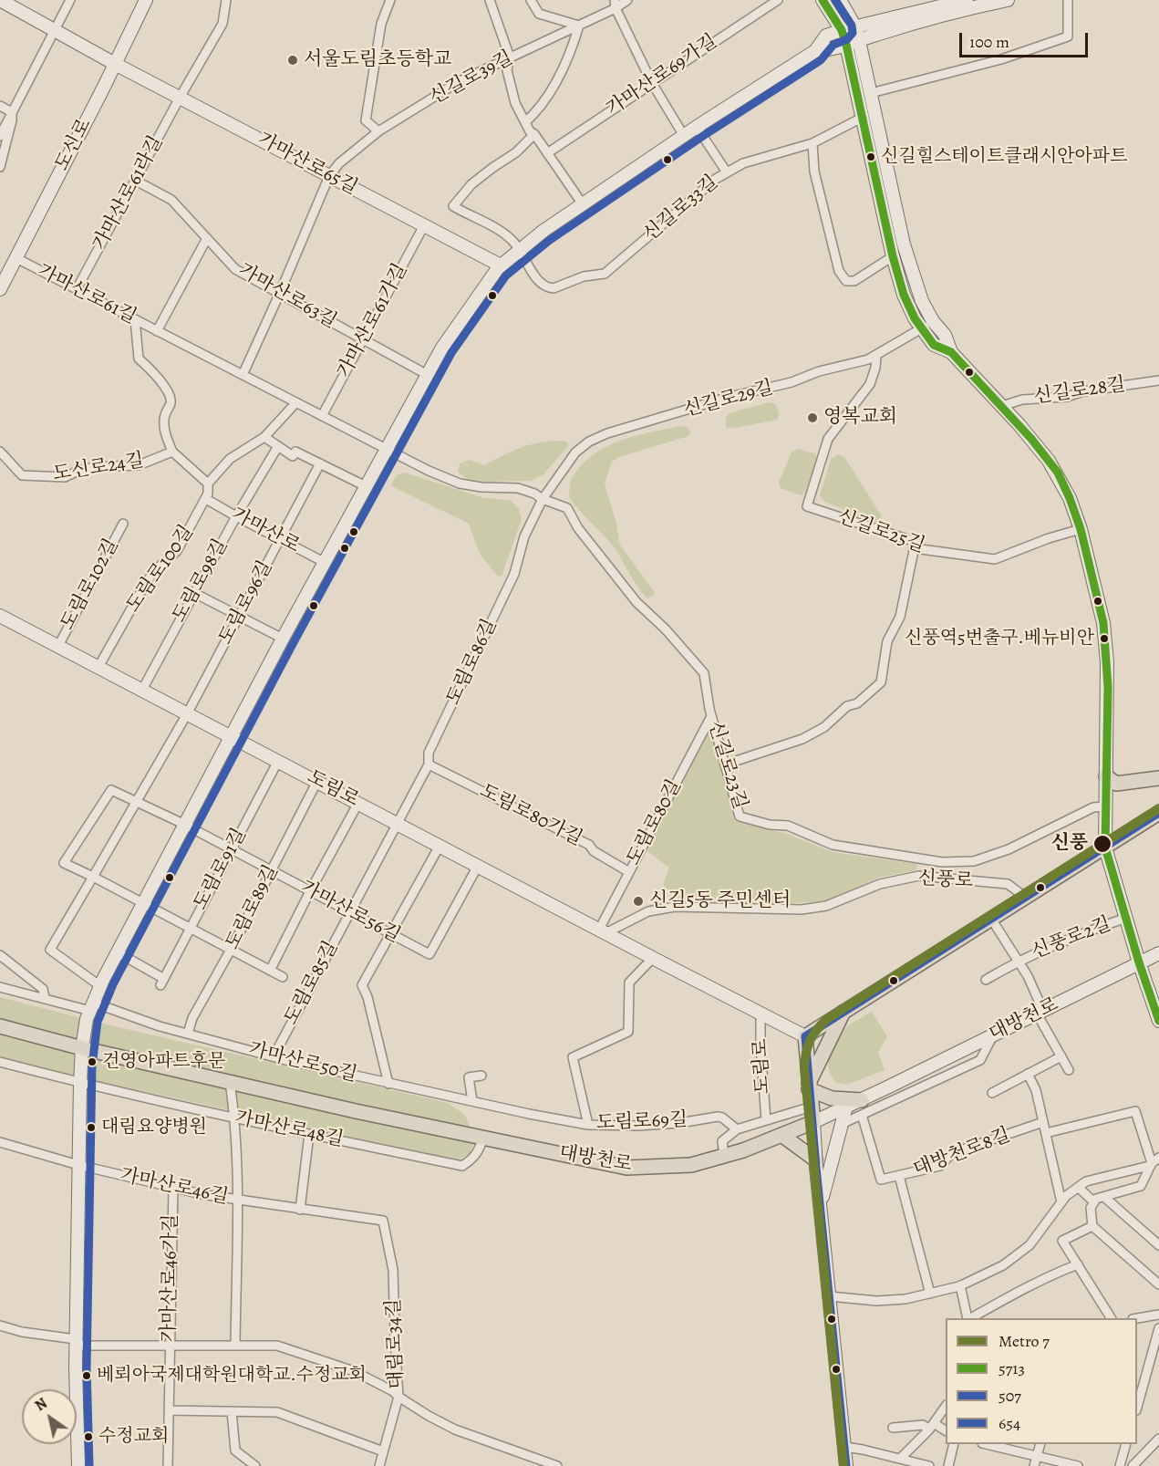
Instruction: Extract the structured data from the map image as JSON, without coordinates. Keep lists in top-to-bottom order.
{
  "streets": {
    "main road": [
      "도신로",
      "가마산로65길",
      "도림로",
      "대방천로"
    ],
    "street": [
      "가마산로69가길",
      "신길로39길",
      "가마산로61라길",
      "신길로33길",
      "가마산로61길",
      "가마산로63길",
      "가마산로61가길",
      "신길로28길",
      "신길로29길",
      "도신로24길",
      "가마산로",
      "신길로25길",
      "도림로100길",
      "도림로98길",
      "도림로102길",
      "도림로96길",
      "도림로86길",
      "신길로23길",
      "도림로80가길",
      "도림로80길",
      "도림로91길",
      "신풍로",
      "도림로89길",
      "가마산로56길",
      "신풍로2길",
      "도림로85길",
      "가마산로50길",
      "도림로69길",
      "가마산로48길",
      "대방천로8길",
      "가마산로46길",
      "가마산로46가길",
      "대림로34길"
    ]
  },
  "crossings": [
    ["신길로39길", "가마산로65길"],
    ["도신로", "가마산로65길"],
    ["도신로", "가마산로61길"],
    ["가마산로65길", "가마산로61라길"],
    ["가마산로65길", "가마산로61가길"],
    ["가마산로61라길", "가마산로61길"],
    ["가마산로61라길", "가마산로63길"],
    ["가마산로61길", "가마산로63길"],
    ["가마산로61길", "가마산로61가길"],
    ["가마산로61길", "신길로23길"],
    ["가마산로63길", "가마산로61가길"],
    ["신길로29길", "신길로25길"],
    ["신길로29길", "도림로86길"],
    ["신길로29길", "신길로23길"],
    ["가마산로", "도림로100길"],
    ["가마산로", "도림로98길"],
    ["가마산로", "도림로96길"],
    ["도림로100길", "도림로"],
    ["도림로98길", "도림로"],
    ["도림로102길", "도림로"],
    ["도림로96길", "도림로"],
    ["도림로86길", "신길로23길"],
    ["도림로86길", "도림로"],
    ["도림로86길", "도림로80가길"],
    ["도림로86길", "도림로85길"],
    ["신길로23길", "도림로80길"],
    ["도림로", "도림로80길"],
    ["도림로", "도림로91길"],
    ["도림로", "신풍로"],
    ["도림로", "도림로89길"],
    ["도림로", "가마산로56길"],
    ["도림로", "도림로85길"],
    ["도림로80가길", "도림로80길"],
    ["도림로80길", "신풍로"],
    ["도림로91길", "가마산로56길"],
    ["도림로89길", "가마산로56길"],
    ["도림로89길", "가마산로50길"],
    ["가마산로56길", "도림로85길"],
    ["가마산로56길", "가마산로50길"],
    ["신풍로2길", "대방천로"],
    ["도림로85길", "가마산로50길"],
    ["대방천로", "가마산로48길"],
    ["대방천로", "가마산로46길"],
    ["가마산로50길", "도림로69길"],
    ["가마산로48길", "가마산로46길"],
    ["가마산로46길", "가마산로46가길"],
    ["가마산로46길", "대림로34길"]
  ],
  "places": [
    "서울도림초등학교",
    "신길힐스테이트클래시안아파트",
    "영복교회",
    "신풍역5번출구.베뉴비안",
    "신풍",
    "신길5동 주민센터",
    "건영아파트후문",
    "대림요양병원",
    "베뢰아국제대학원대학교.수정교회",
    "수정교회"
  ],
  "lines": [
    "transit line 5713",
    "transit line 507",
    "metro line 7",
    "transit line 654"
  ],
  "legend": [
    "Metro 7",
    "5713",
    "507",
    "654"
  ],
  "scale_bar": "100 m",
  "north": "top left"
}
